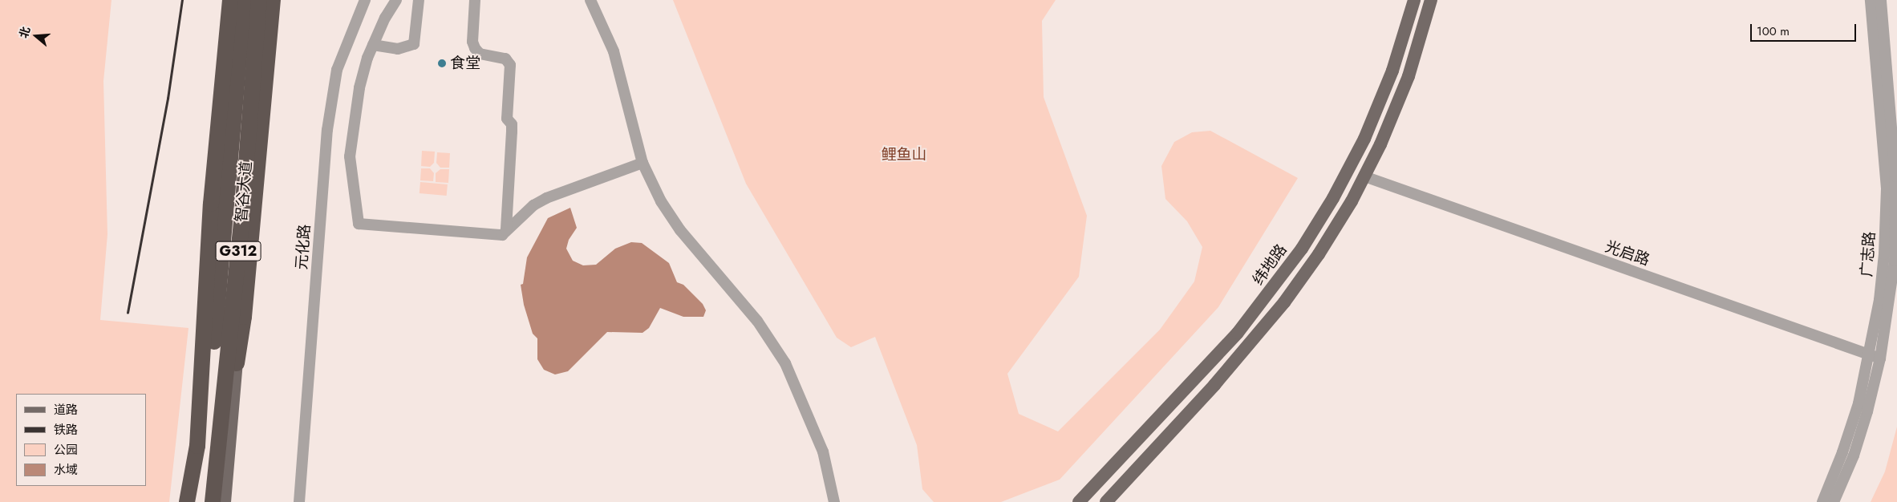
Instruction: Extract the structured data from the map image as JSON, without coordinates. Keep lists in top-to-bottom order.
{
  "streets": {
    "highway": ["智谷大道", "G312"],
    "main road": ["纬地路"],
    "street": ["元化路", "光启路", "广志路"]
  },
  "crossings": [
    ["光启路", "广志路"]
  ],
  "parks": ["鲤鱼山"],
  "places": ["食堂"],
  "legend": [
    "道路",
    "铁路",
    "公园",
    "水域"
  ],
  "scale_bar": "100 m",
  "north": "left"
}
